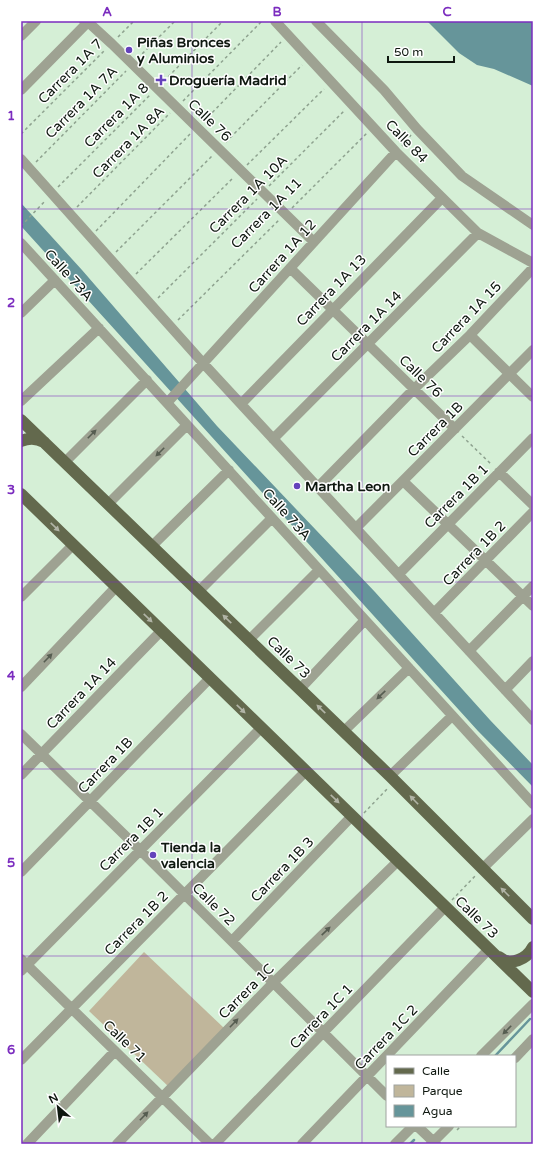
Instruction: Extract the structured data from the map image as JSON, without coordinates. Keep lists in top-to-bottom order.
{
  "streets": {
    "main road": ["Calle 73"],
    "street": [
      "Calle 76",
      "Calle 84",
      "Carrera 1A 12",
      "Calle 73A",
      "Carrera 1A 13",
      "Carrera 1A 15",
      "Carrera 1A 14",
      "Carrera 1B",
      "Carrera 1B 1",
      "Carrera 1B 2",
      "Carrera 1B 3",
      "Calle 72",
      "Carrera 1C",
      "Carrera 1C 1",
      "Carrera 1C 2",
      "Calle 71"
    ],
    "path": [
      "Carrera 1A 7",
      "Carrera 1A 7A",
      "Carrera 1A 8",
      "Carrera 1A 8A",
      "Carrera 1A 10A",
      "Carrera 1A 11"
    ]
  },
  "crossings": [
    ["Carrera 1A 7", "Calle 76"],
    ["Carrera 1A 7A", "Calle 76"],
    ["Carrera 1A 8", "Calle 76"],
    ["Calle 76", "Carrera 1A 8A"],
    ["Calle 76", "Carrera 1A 10A"],
    ["Calle 76", "Carrera 1A 11"],
    ["Calle 76", "Carrera 1A 12"],
    ["Calle 76", "Carrera 1A 13"],
    ["Calle 76", "Carrera 1A 15"],
    ["Calle 76", "Carrera 1A 14"],
    ["Calle 76", "Carrera 1B"],
    ["Calle 84", "Carrera 1A 10A"],
    ["Calle 84", "Carrera 1A 11"],
    ["Calle 84", "Carrera 1A 12"],
    ["Calle 84", "Carrera 1A 13"],
    ["Calle 84", "Carrera 1A 14"],
    ["Carrera 1A 12", "Calle 73A"],
    ["Carrera 1A 14", "Calle 73"],
    ["Carrera 1A 14", "Calle 72"],
    ["Carrera 1B", "Calle 73"],
    ["Carrera 1B", "Calle 72"],
    ["Carrera 1B 1", "Calle 73"],
    ["Carrera 1B 1", "Calle 72"],
    ["Carrera 1B 1", "Calle 71"],
    ["Carrera 1B 2", "Calle 73"],
    ["Carrera 1B 2", "Calle 72"],
    ["Carrera 1B 2", "Calle 71"],
    ["Calle 73", "Carrera 1B 3"],
    ["Calle 73", "Carrera 1C"],
    ["Calle 73", "Carrera 1C 1"],
    ["Calle 73", "Carrera 1C 2"],
    ["Carrera 1B 3", "Calle 72"],
    ["Calle 72", "Carrera 1C"],
    ["Calle 72", "Carrera 1C 1"],
    ["Calle 72", "Carrera 1C 2"],
    ["Carrera 1C", "Calle 71"]
  ],
  "one_way": ["Carrera 1C"],
  "places": {
    "other": ["Piñas Bronces y Aluminios", "Martha Leon", "Tienda la valencia"],
    "health": ["Droguería Madrid"]
  },
  "legend": ["Calle", "Parque", "Agua"],
  "scale_bar": "50 m",
  "north": "top left",
  "grid": {
    "columns": ["A", "B", "C"],
    "rows": [
      "1",
      "2",
      "3",
      "4",
      "5",
      "6"
    ]
  }
}
